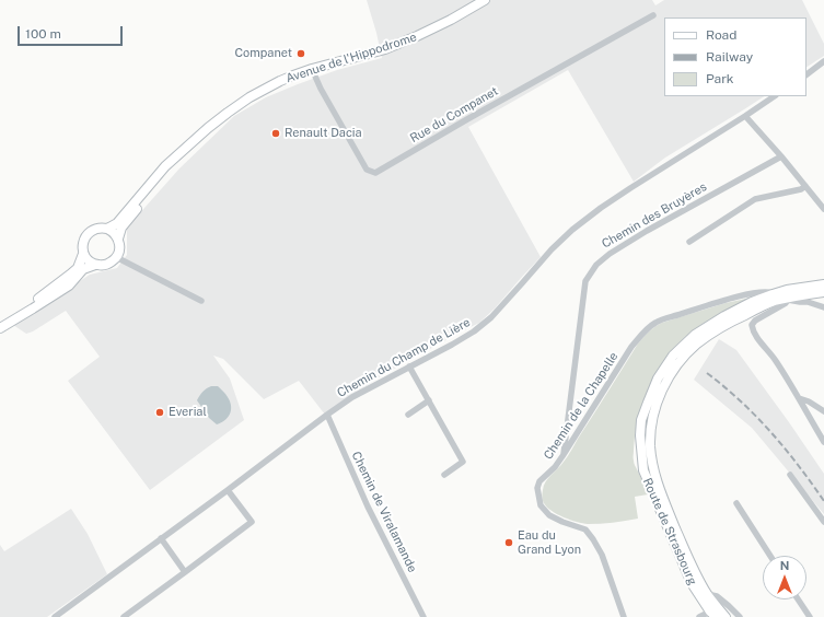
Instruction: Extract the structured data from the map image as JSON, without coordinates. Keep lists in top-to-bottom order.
{
  "streets": {
    "main road": ["Avenue de l'Hippodrome", "Route de Strasbourg"],
    "street": [
      "Rue du Companet",
      "Chemin des Bruyères",
      "Chemin du Champ de Lière",
      "Chemin de la Chapelle",
      "Chemin de Viralamande"
    ]
  },
  "crossings": [
    ["Avenue de l'Hippodrome", "Rue du Companet"],
    ["Chemin des Bruyères", "Chemin de la Chapelle"],
    ["Chemin du Champ de Lière", "Chemin de Viralamande"],
    ["Chemin de la Chapelle", "Route de Strasbourg"]
  ],
  "places": [
    "Companet",
    "Renault Dacia",
    "Everial",
    "Eau du Grand Lyon"
  ],
  "legend": ["Road", "Railway", "Park"],
  "scale_bar": "100 m",
  "north": "top"
}
